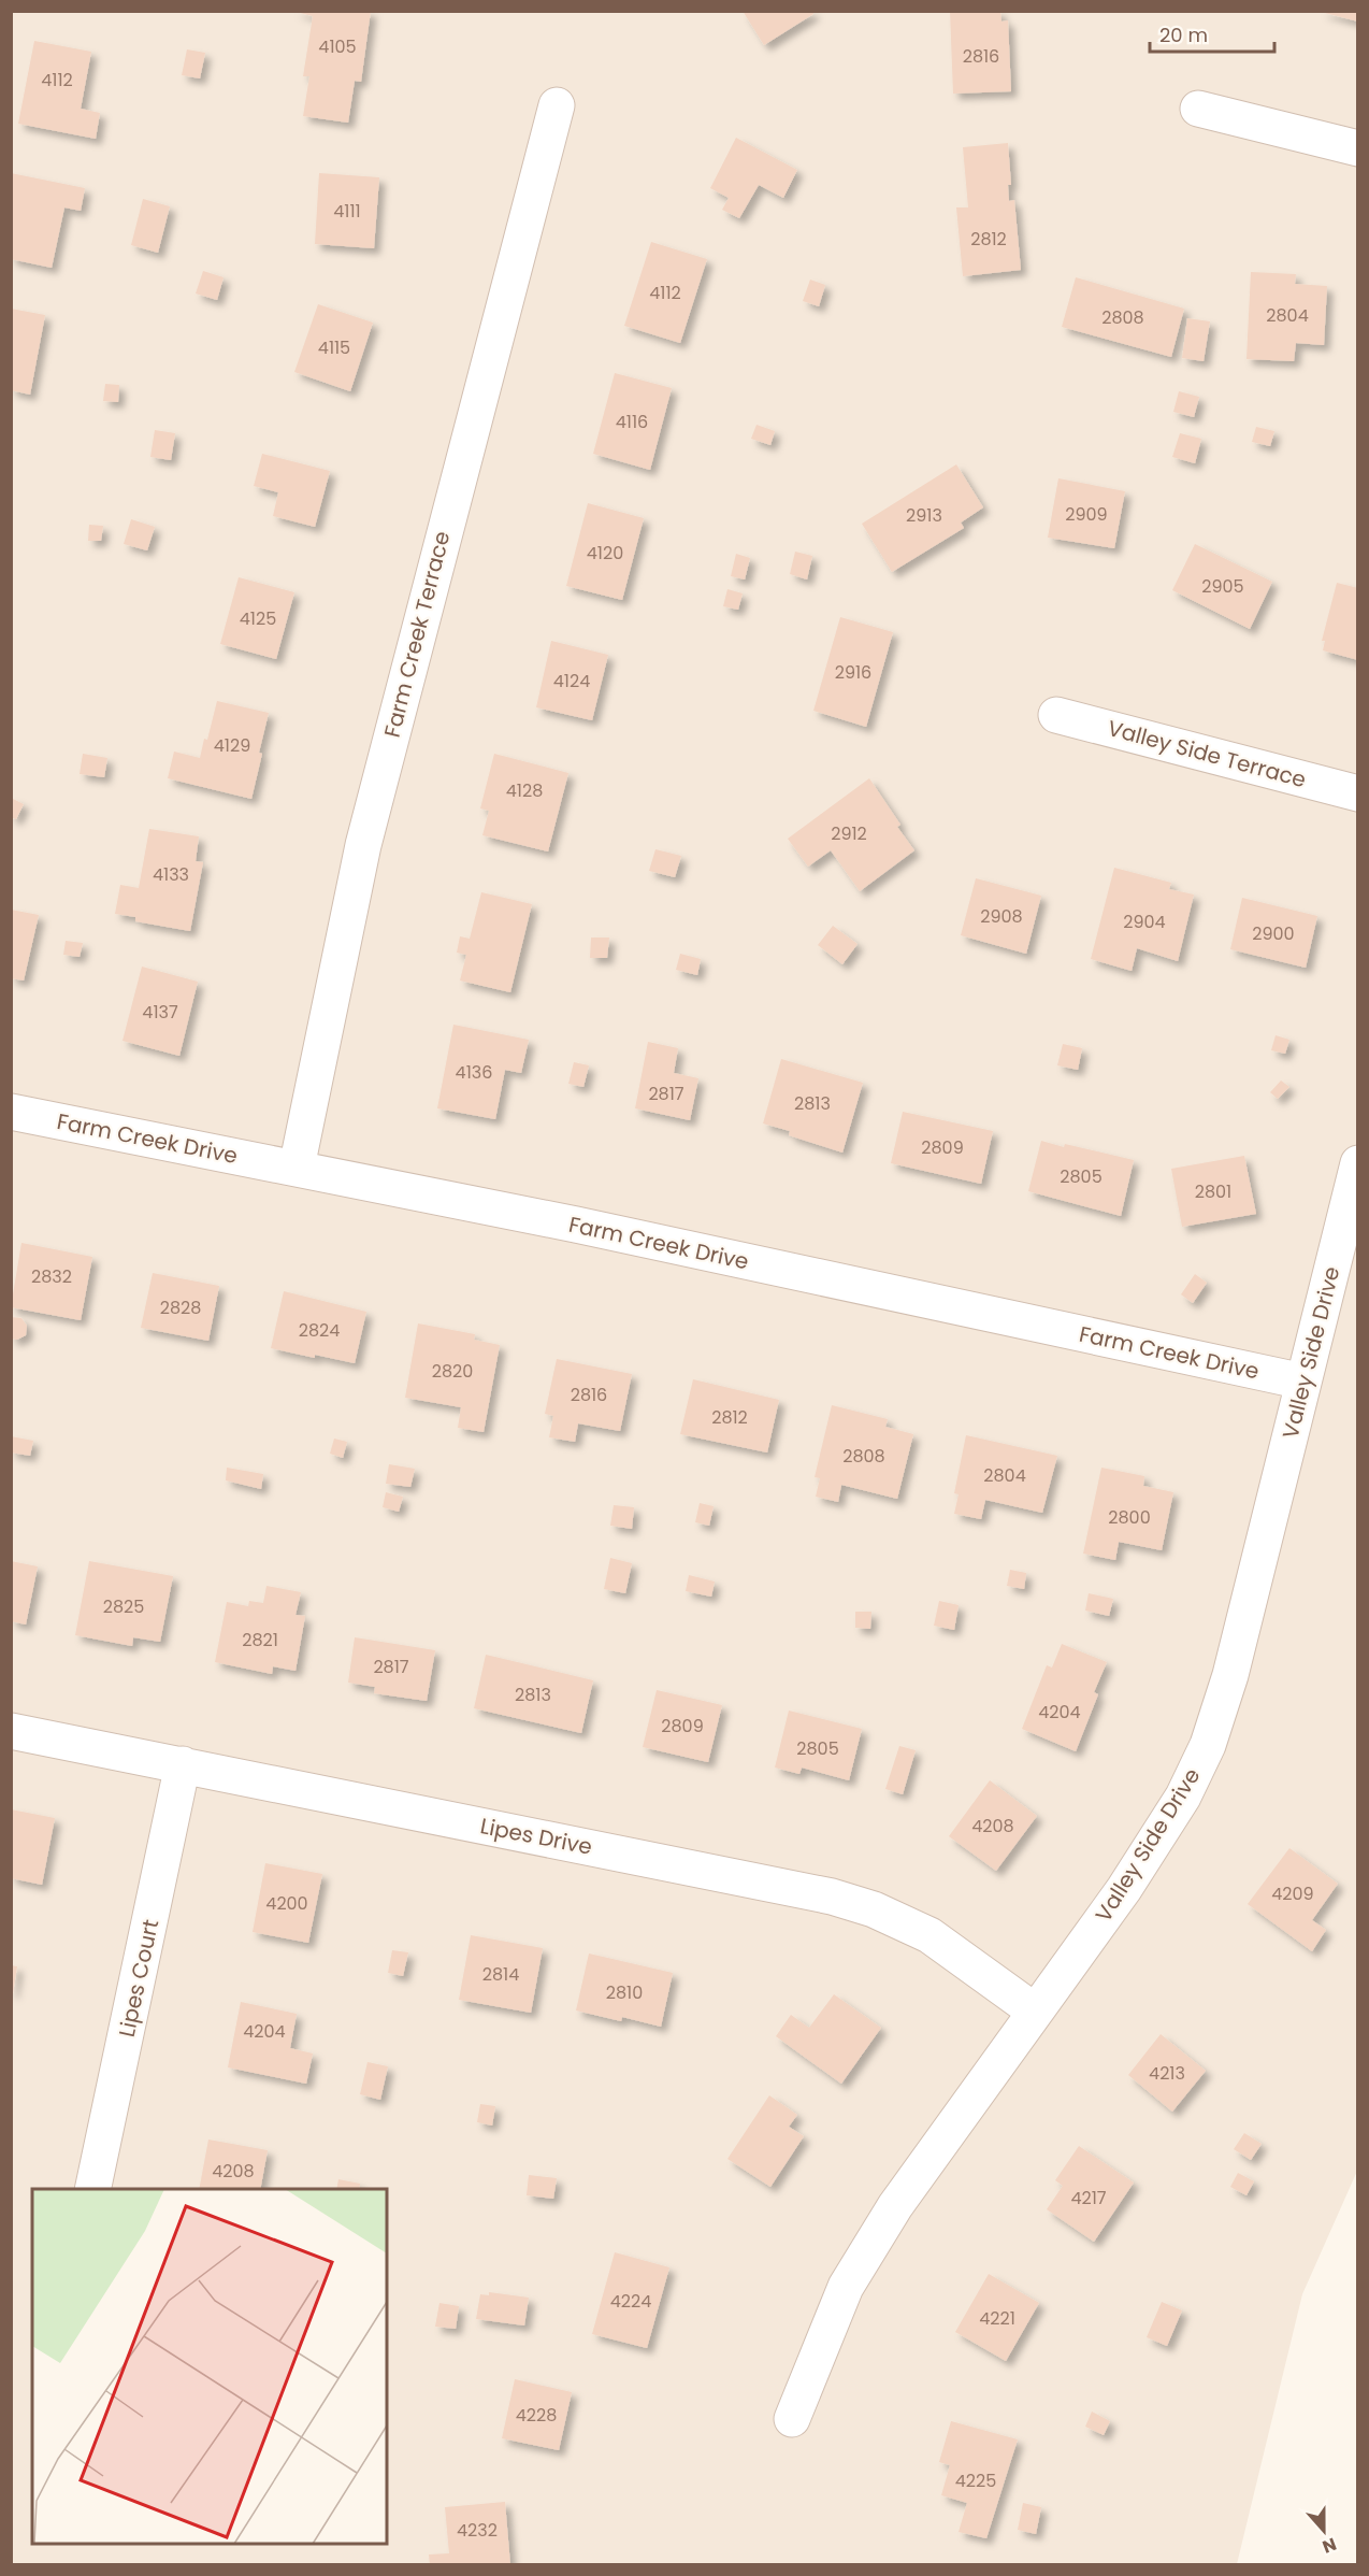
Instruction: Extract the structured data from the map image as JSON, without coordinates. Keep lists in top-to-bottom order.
{
  "streets": {
    "street": [
      "Farm Creek Terrace",
      "Valley Side Terrace",
      "Farm Creek Drive",
      "Valley Side Drive",
      "Lipes Drive",
      "Lipes Court"
    ]
  },
  "crossings": [
    ["Farm Creek Terrace", "Farm Creek Drive"],
    ["Farm Creek Drive", "Valley Side Drive"],
    ["Valley Side Drive", "Lipes Drive"],
    ["Lipes Drive", "Lipes Court"]
  ],
  "house_numbers": [
    "4105",
    "2816",
    "4112",
    "4111",
    "2812",
    "4112",
    "2804",
    "2808",
    "4115",
    "4116",
    "2909",
    "2913",
    "4120",
    "2905",
    "4125",
    "2916",
    "4124",
    "4129",
    "4128",
    "2912",
    "4133",
    "2908",
    "2904",
    "2900",
    "4137",
    "4136",
    "2817",
    "2813",
    "2809",
    "2805",
    "2801",
    "2832",
    "2828",
    "2824",
    "2820",
    "2816",
    "2812",
    "2808",
    "2804",
    "2800",
    "2825",
    "2821",
    "2817",
    "2813",
    "4204",
    "2809",
    "2805",
    "4208",
    "4209",
    "4200",
    "2814",
    "2810",
    "4204",
    "4213",
    "4208",
    "4217",
    "4224",
    "4221",
    "4228",
    "4225",
    "4232"
  ],
  "scale_bar": "20 m",
  "north": "bottom"
}
